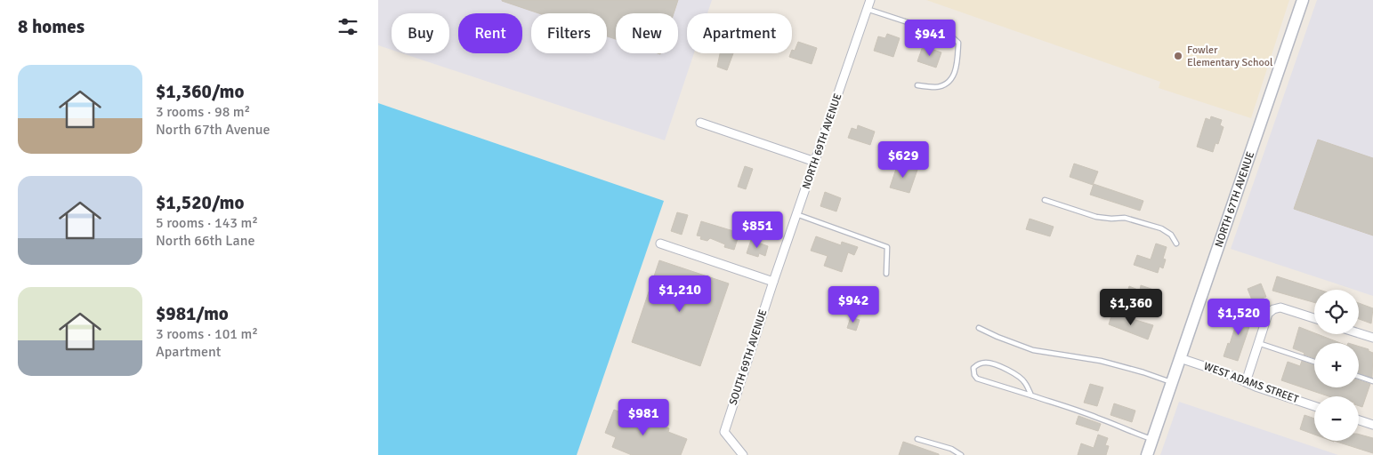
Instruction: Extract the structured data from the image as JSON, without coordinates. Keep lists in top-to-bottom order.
{
  "streets": {
    "main road": ["NORTH 67TH AVENUE"],
    "street": ["NORTH 69TH AVENUE", "SOUTH 69TH AVENUE", "WEST ADAMS STREET"]
  },
  "crossings": [
    ["NORTH 69TH AVENUE", "SOUTH 69TH AVENUE"],
    ["NORTH 67TH AVENUE", "WEST ADAMS STREET"]
  ],
  "places": ["Fowler Elementary School"],
  "page": {
    "heading": "8 homes",
    "chip": [
      "Buy",
      "Rent",
      "Filters",
      "New",
      "Apartment"
    ],
    "price": [
      "$941",
      "$629",
      "$851",
      "$1,210",
      "$942",
      "$1,360",
      "$1,520",
      "$981"
    ],
    "list": [
      {
        "name": "$1,360/mo",
        "note": "3 rooms · 98 m² · North 67th Avenue"
      },
      {
        "name": "$1,520/mo",
        "note": "5 rooms · 143 m² · North 66th Lane"
      },
      {
        "name": "$981/mo",
        "note": "3 rooms · 101 m² · Apartment"
      }
    ],
    "map_buttons": ["+", "−"]
  }
}
